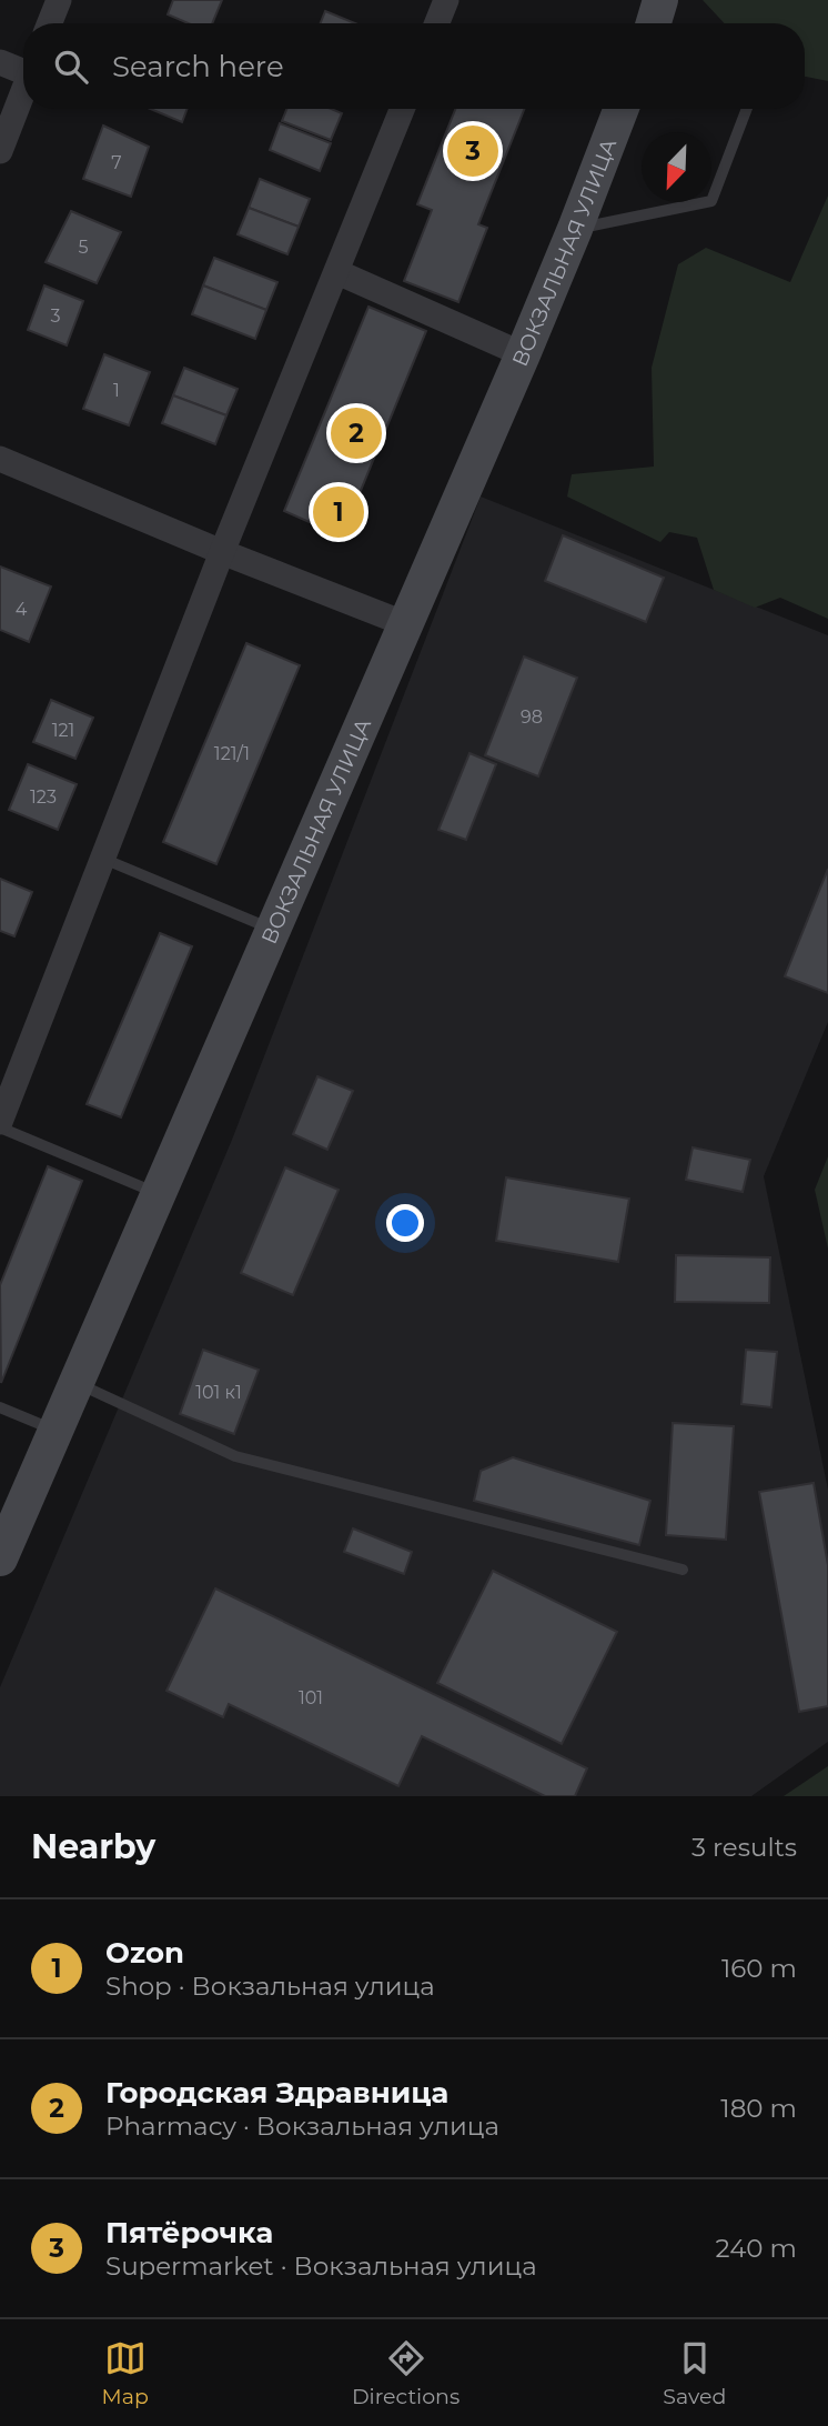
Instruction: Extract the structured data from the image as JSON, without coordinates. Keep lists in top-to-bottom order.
{
  "streets": {
    "main road": ["ВОКЗАЛЬНАЯ УЛИЦА"]
  },
  "house_numbers": [
    "7",
    "5",
    "3",
    "1",
    "4",
    "98",
    "121",
    "121/1",
    "123",
    "101 к1",
    "101"
  ],
  "north": "bottom left",
  "page": {
    "search": "Search here",
    "pins": ["3", "2", "1"],
    "heading": ["Nearby", "3 results"],
    "list": [
      {
        "mark": "1",
        "name": "Ozon",
        "note": "Shop · Вокзальная улица",
        "value": "160 m"
      },
      {
        "mark": "2",
        "name": "Городская Здравница",
        "note": "Pharmacy · Вокзальная улица",
        "value": "180 m"
      },
      {
        "mark": "3",
        "name": "Пятёрочка",
        "note": "Supermarket · Вокзальная улица",
        "value": "240 m"
      }
    ],
    "nav": ["Map", "Directions", "Saved"]
  }
}
